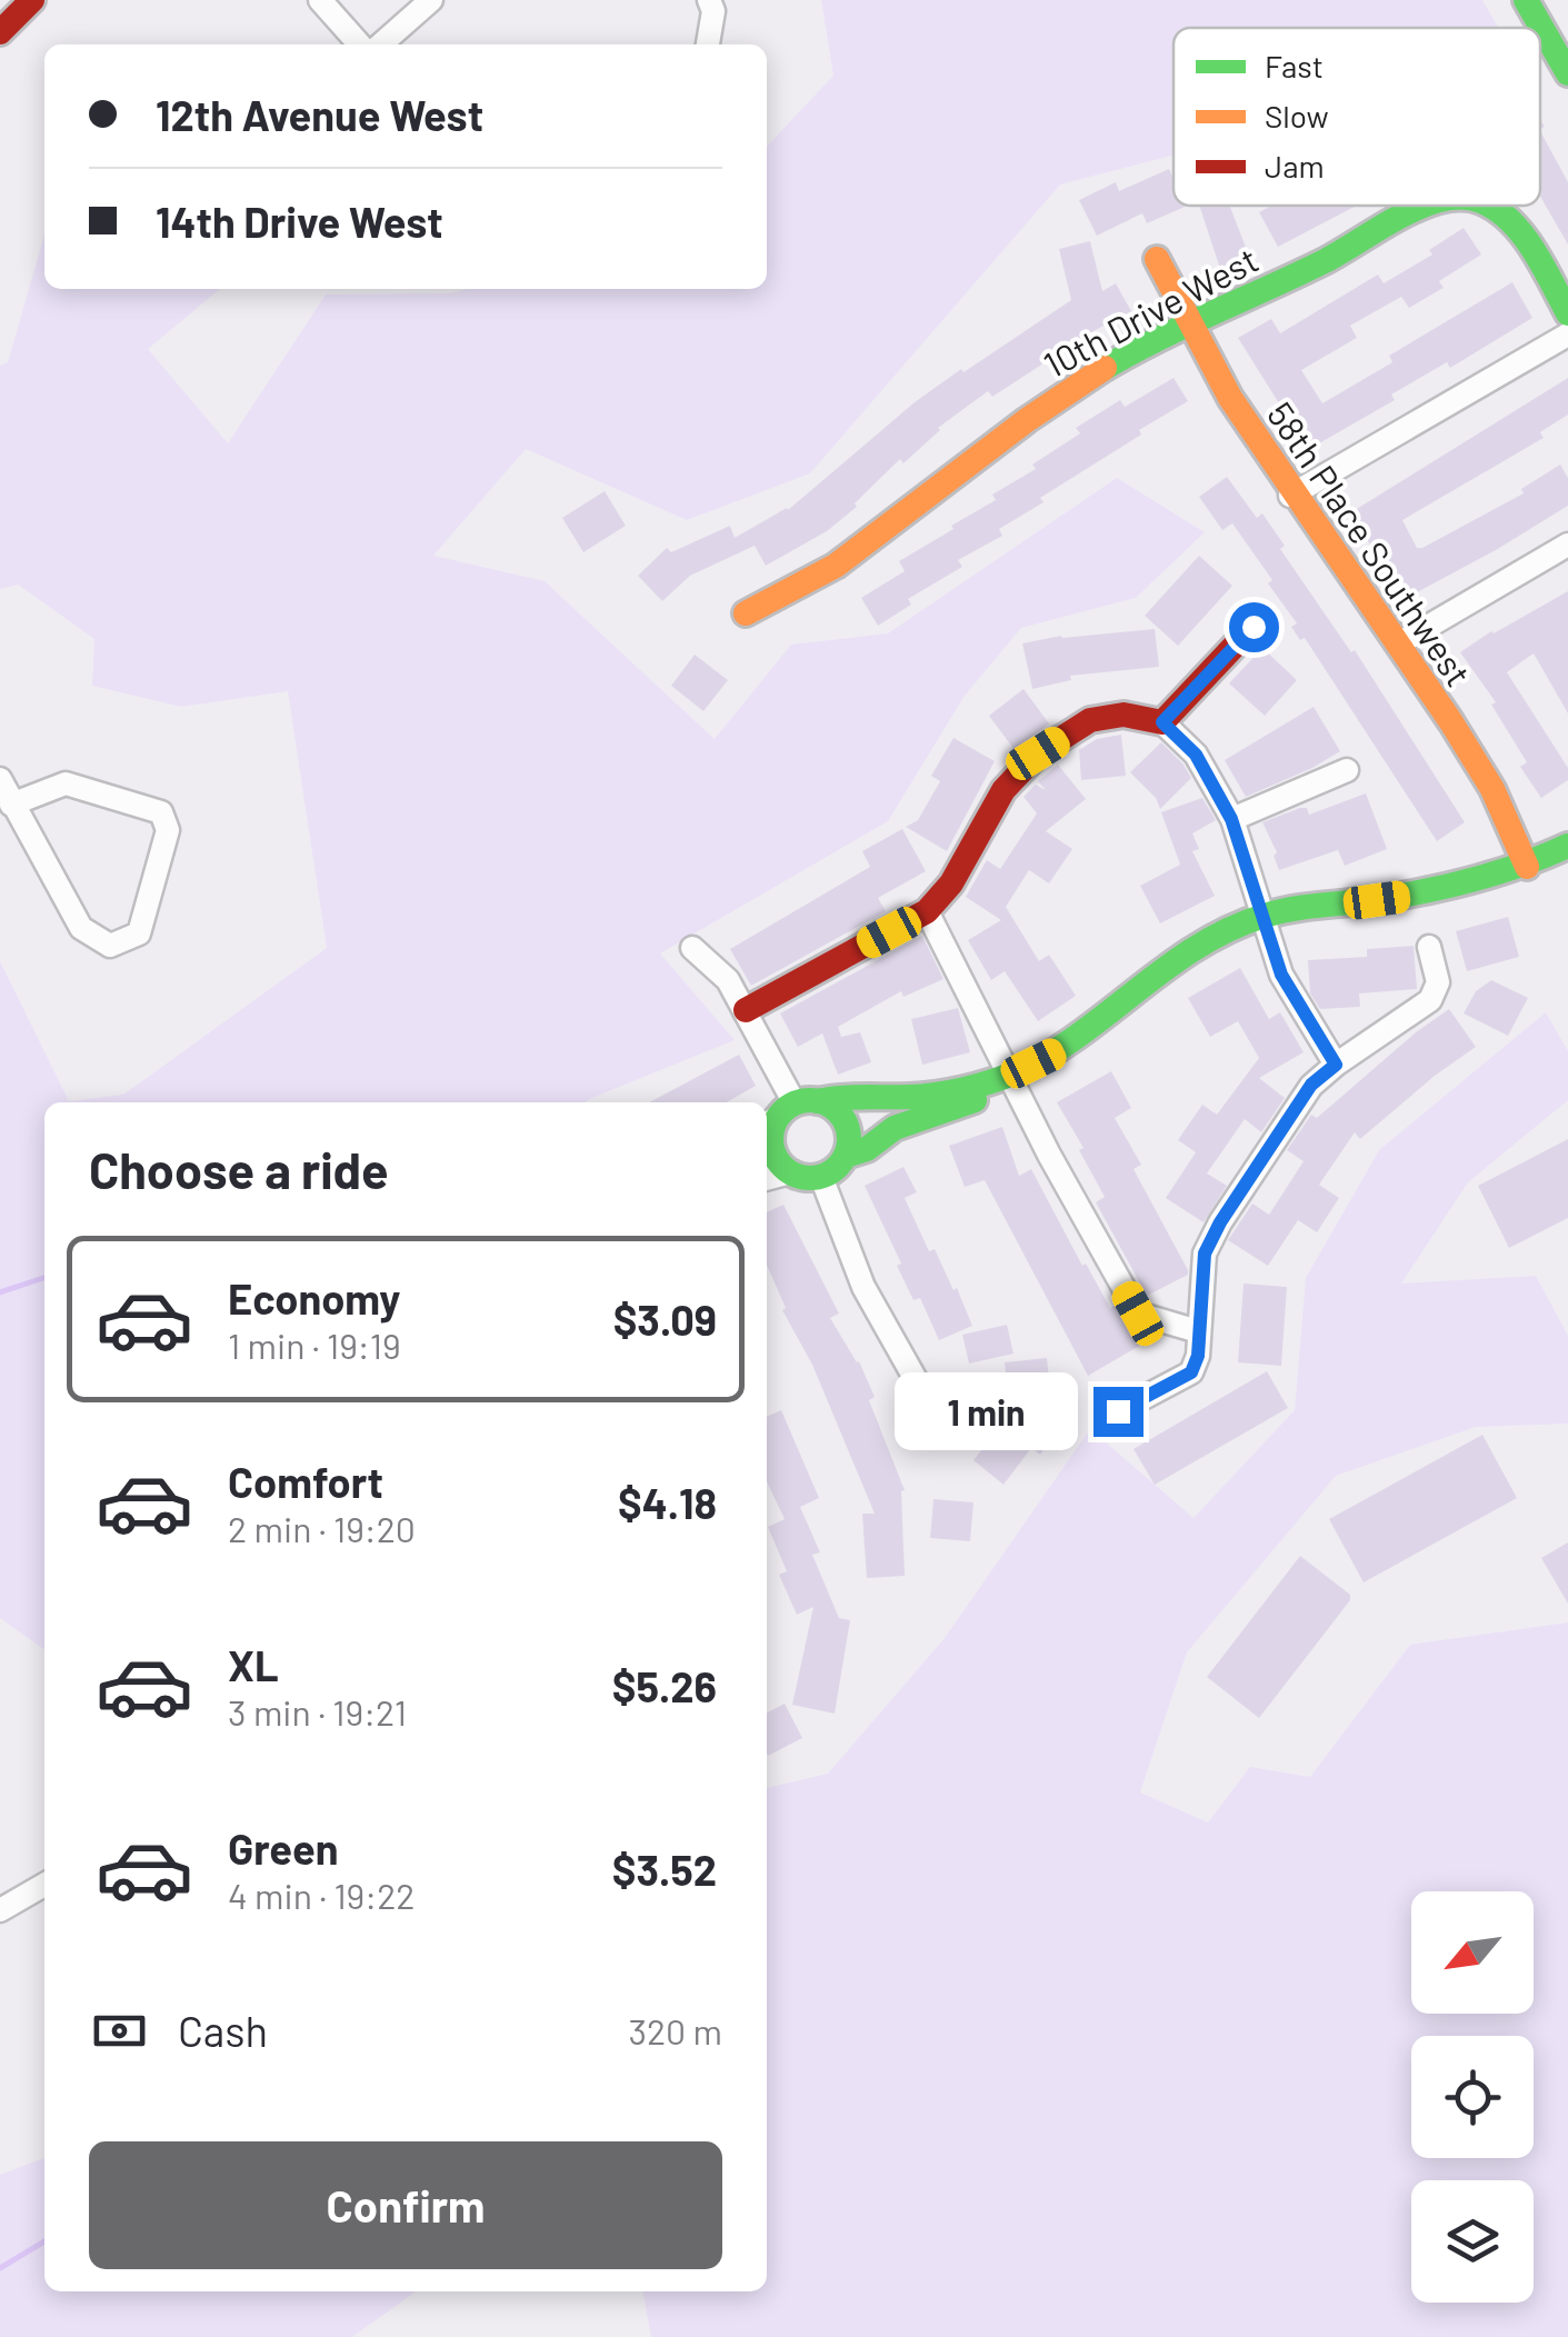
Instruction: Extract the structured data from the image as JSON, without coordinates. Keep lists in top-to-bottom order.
{
  "streets": {
    "street": ["10th Drive West", "58th Place Southwest"]
  },
  "crossings": [
    ["10th Drive West", "58th Place Southwest"]
  ],
  "legend": ["Fast", "Slow", "Jam"],
  "north": "bottom left",
  "page": {
    "banner": ["12th Avenue West", "14th Drive West"],
    "heading": "Choose a ride",
    "list": [
      {
        "name": "Economy",
        "note": "1 min · 19:19",
        "value": "$3.09"
      },
      {
        "name": "Comfort",
        "note": "2 min · 19:20",
        "value": "$4.18"
      },
      {
        "name": "XL",
        "note": "3 min · 19:21",
        "value": "$5.26"
      },
      {
        "name": "Green",
        "note": "4 min · 19:22",
        "value": "$3.52"
      }
    ],
    "bubble": "1 min",
    "pay": ["Cash", "320 m"],
    "buttons": "Confirm"
  }
}
